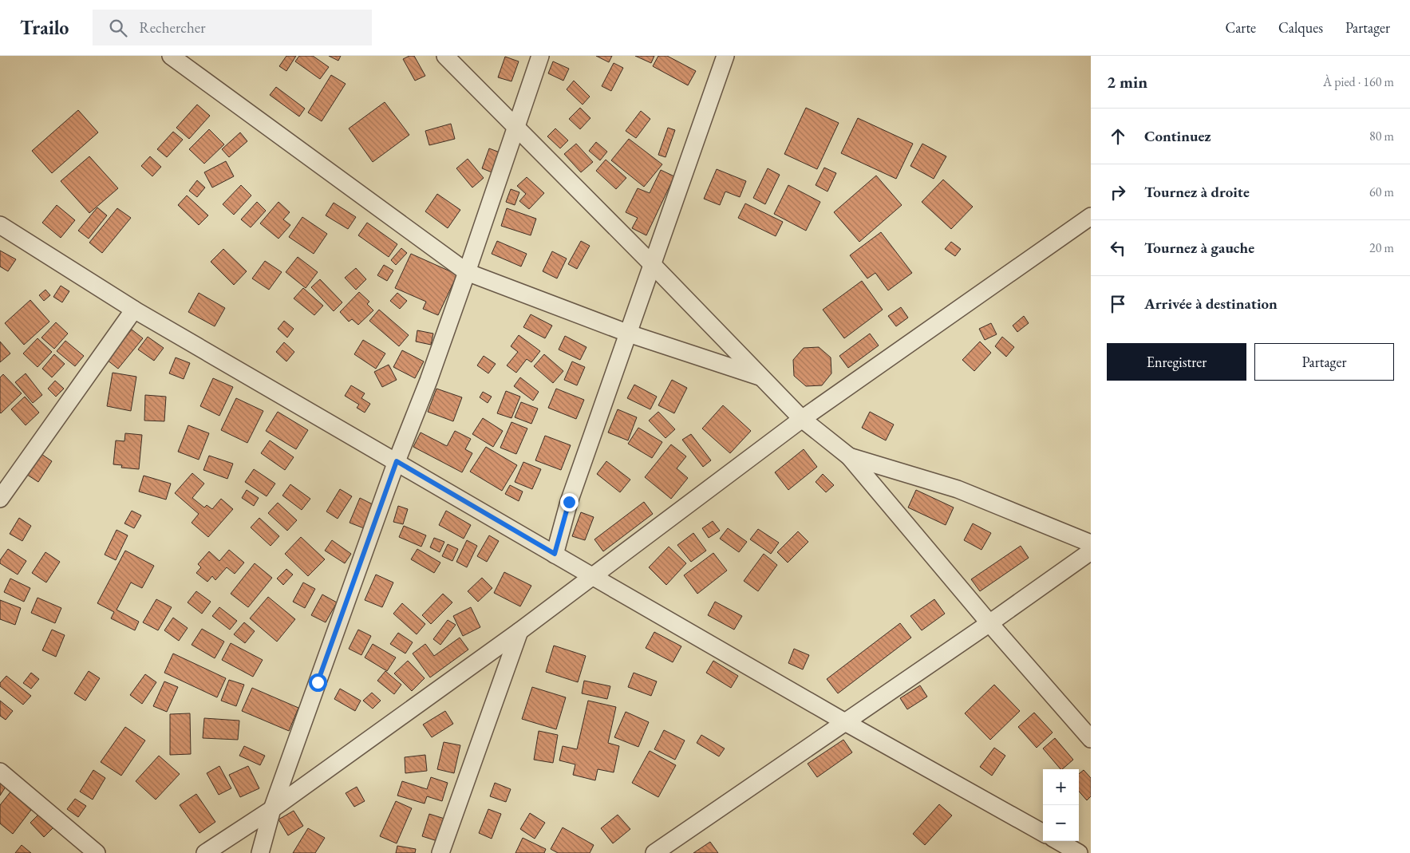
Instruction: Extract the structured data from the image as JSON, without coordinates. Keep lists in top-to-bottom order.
{
  "page": {
    "header": "Trailo",
    "search": "Rechercher",
    "nav": ["Carte", "Calques", "Partager"],
    "heading": ["2 min", "À pied · 160 m"],
    "list": [
      ["Continuez", "80 m"],
      ["Tournez à droite", "60 m"],
      ["Tournez à gauche", "20 m"],
      "Arrivée à destination"
    ],
    "buttons": ["Enregistrer", "Partager"],
    "map_buttons": ["+", "−"]
  }
}
